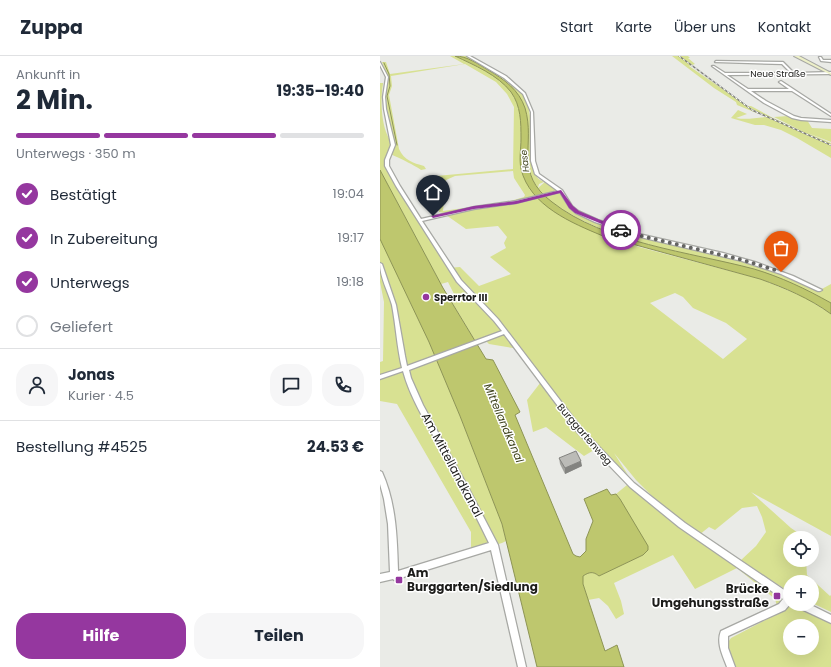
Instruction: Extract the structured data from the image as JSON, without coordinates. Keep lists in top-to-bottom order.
{
  "streets": {
    "street": ["Neue Straße", "Burggartenweg", "Am Mittellandkanal"]
  },
  "water": ["Hase", "Mittellandkanal"],
  "places": {
    "other": ["Sperrtor III"],
    "transit": ["Am Burggarten/Siedlung", "Brücke Umgehungsstraße"]
  },
  "page": {
    "header": "Zuppa",
    "nav": [
      "Start",
      "Karte",
      "Über uns",
      "Kontakt"
    ],
    "heading": ["2 Min.", "Ankunft in", "19:35–19:40"],
    "panel": [
      "Jonas",
      "Kurier · 4.5",
      "Bestellung #4525",
      "24.53 €"
    ],
    "bar": "Unterwegs · 350 m",
    "list": [
      ["Bestätigt", "19:04"],
      ["In Zubereitung", "19:17"],
      ["Unterwegs", "19:18"],
      "Geliefert"
    ],
    "map_buttons": ["+", "−"],
    "buttons": ["Hilfe", "Teilen"]
  }
}
